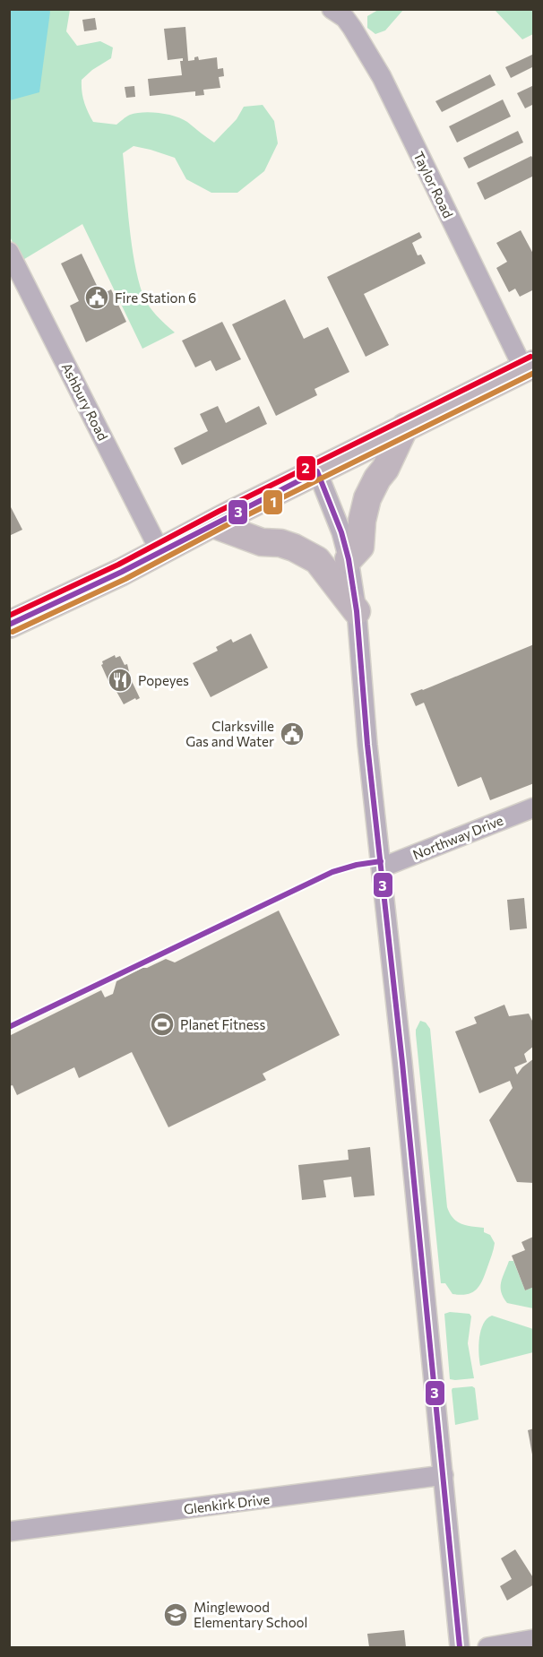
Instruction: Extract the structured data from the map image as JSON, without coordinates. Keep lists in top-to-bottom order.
{
  "streets": {
    "street": [
      "Taylor Road",
      "Ashbury Road",
      "Northway Drive",
      "Glenkirk Drive"
    ]
  },
  "places": {
    "public building": ["Fire Station 6", "Clarksville Gas and Water"],
    "restaurant": ["Popeyes"],
    "sports": ["Planet Fitness"],
    "school or university": ["Minglewood Elementary School"]
  },
  "lines": ["transit line 2", "transit line 1", "transit line 3"]
}
